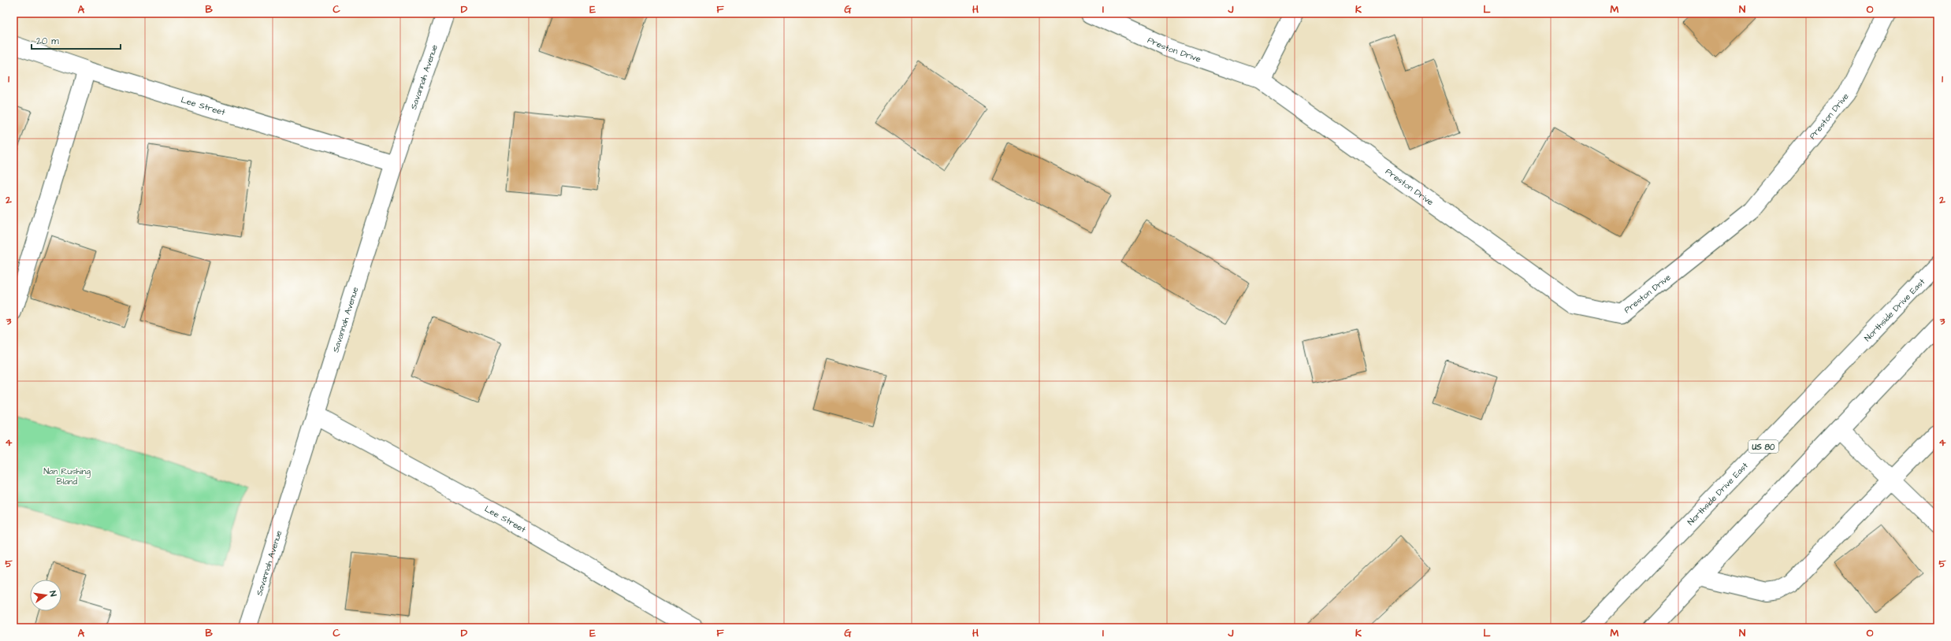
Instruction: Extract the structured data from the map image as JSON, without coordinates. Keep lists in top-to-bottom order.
{
  "streets": {
    "street": [
      "Preston Drive",
      "Savannah Avenue",
      "Lee Street",
      "Northside Drive East",
      "US 80"
    ]
  },
  "crossings": [
    ["Savannah Avenue", "Lee Street"]
  ],
  "parks": ["Nan Rushing Bland"],
  "scale_bar": "20 m",
  "north": "right",
  "grid": {
    "columns": [
      "A",
      "B",
      "C",
      "D",
      "E",
      "F",
      "G",
      "H",
      "I",
      "J",
      "K",
      "L",
      "M",
      "N",
      "O"
    ],
    "rows": [
      "1",
      "2",
      "3",
      "4",
      "5"
    ]
  }
}
